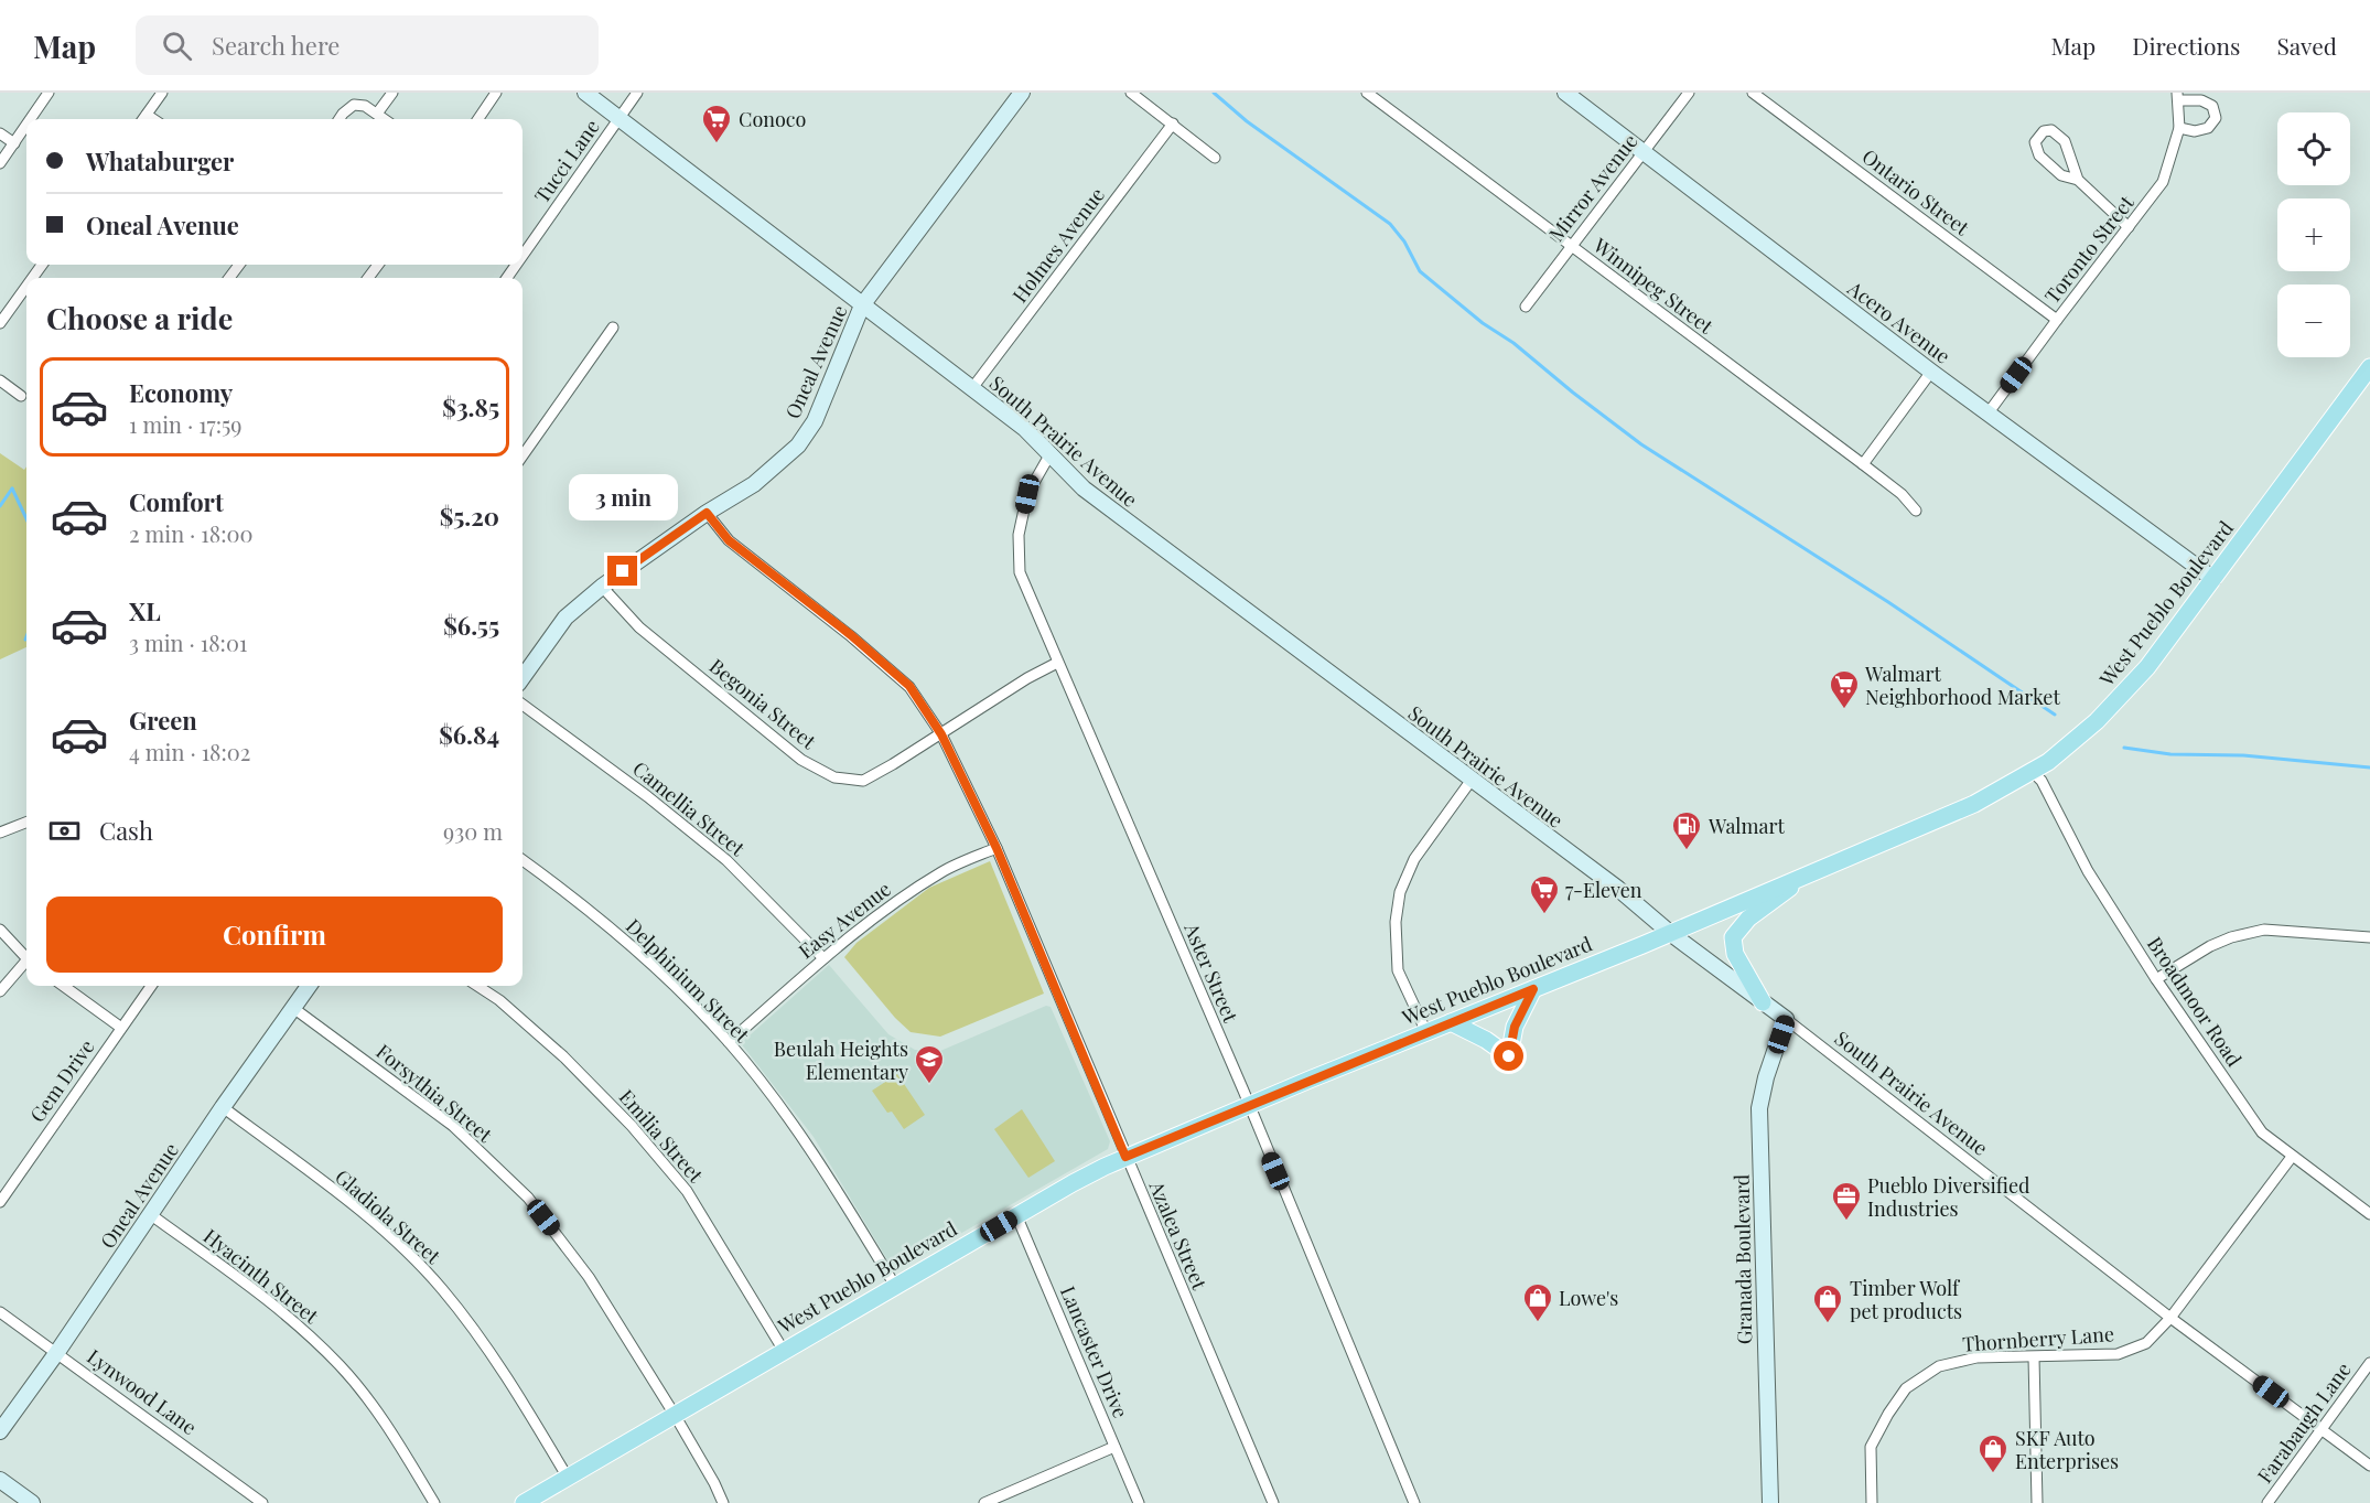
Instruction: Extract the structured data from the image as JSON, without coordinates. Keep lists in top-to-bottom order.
{
  "streets": {
    "main road": ["West Pueblo Boulevard"],
    "street": [
      "Tucci Lane",
      "Mirror Avenue",
      "Ontario Street",
      "Holmes Avenue",
      "Toronto Street",
      "Winnipeg Street",
      "Acero Avenue",
      "Oneal Avenue",
      "South Prairie Avenue",
      "Begonia Street",
      "Camellia Street",
      "Easy Avenue",
      "Aster Street",
      "Delphinium Street",
      "Broadmoor Road",
      "Gem Drive",
      "Forsythia Street",
      "Emilia Street",
      "Gladiola Street",
      "Azalea Street",
      "Granada Boulevard",
      "Hyacinth Street",
      "Thornberry Lane",
      "Lancaster Drive",
      "Lynwood Lane",
      "Farabaugh Lane"
    ]
  },
  "crossings": [
    ["Tucci Lane", "South Prairie Avenue"],
    ["Mirror Avenue", "Winnipeg Street"],
    ["Mirror Avenue", "Acero Avenue"],
    ["Ontario Street", "Toronto Street"],
    ["Holmes Avenue", "South Prairie Avenue"],
    ["Toronto Street", "Acero Avenue"],
    ["Acero Avenue", "West Pueblo Boulevard"],
    ["Oneal Avenue", "South Prairie Avenue"],
    ["Oneal Avenue", "Begonia Street"],
    ["Oneal Avenue", "Forsythia Street"],
    ["Oneal Avenue", "Gladiola Street"],
    ["Oneal Avenue", "Azalea Street"],
    ["Oneal Avenue", "Hyacinth Street"],
    ["Oneal Avenue", "Lynwood Lane"],
    ["South Prairie Avenue", "West Pueblo Boulevard"],
    ["South Prairie Avenue", "Aster Street"],
    ["South Prairie Avenue", "Granada Boulevard"],
    ["South Prairie Avenue", "Thornberry Lane"],
    ["South Prairie Avenue", "Farabaugh Lane"],
    ["West Pueblo Boulevard", "Aster Street"],
    ["West Pueblo Boulevard", "Delphinium Street"],
    ["West Pueblo Boulevard", "Broadmoor Road"],
    ["West Pueblo Boulevard", "Forsythia Street"],
    ["West Pueblo Boulevard", "Emilia Street"],
    ["West Pueblo Boulevard", "Gladiola Street"],
    ["West Pueblo Boulevard", "Azalea Street"],
    ["West Pueblo Boulevard", "Lancaster Drive"],
    ["Begonia Street", "Aster Street"],
    ["Begonia Street", "Azalea Street"],
    ["Camellia Street", "Easy Avenue"],
    ["Easy Avenue", "Delphinium Street"],
    ["Easy Avenue", "Azalea Street"],
    ["Broadmoor Road", "Thornberry Lane"]
  ],
  "places": {
    "supermarket": ["Conoco", "Walmart Neighborhood Market", "7-Eleven"],
    "fuel station": ["Walmart"],
    "school or university": ["Beulah Heights Elementary"],
    "office": ["Pueblo Diversified Industries"],
    "shop": ["Lowe's", "Timber Wolf pet products", "SKF Auto Enterprises"]
  },
  "page": {
    "header": "Map",
    "search": "Search here",
    "nav": ["Map", "Directions", "Saved"],
    "map_buttons": ["+", "−"],
    "banner": ["Whataburger", "Oneal Avenue"],
    "heading": "Choose a ride",
    "list": [
      {
        "name": "Economy",
        "note": "1 min · 17:59",
        "value": "$3.85"
      },
      {
        "name": "Comfort",
        "note": "2 min · 18:00",
        "value": "$5.20"
      },
      {
        "name": "XL",
        "note": "3 min · 18:01",
        "value": "$6.55"
      },
      {
        "name": "Green",
        "note": "4 min · 18:02",
        "value": "$6.84"
      }
    ],
    "bubble": "3 min",
    "pay": ["Cash", "930 m"],
    "buttons": "Confirm"
  }
}
